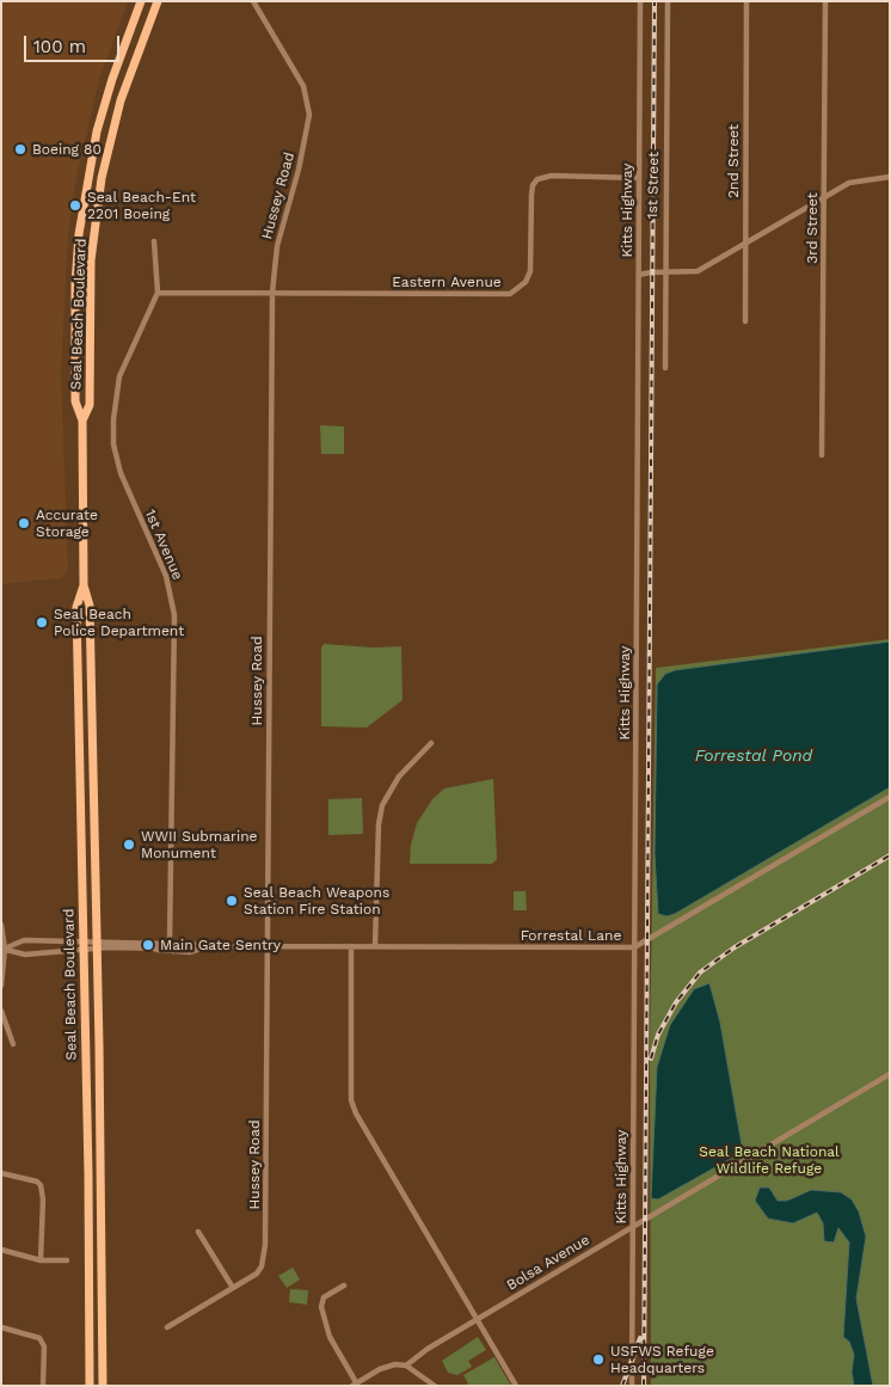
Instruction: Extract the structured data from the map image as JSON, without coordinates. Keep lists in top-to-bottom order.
{
  "streets": {
    "main road": ["Seal Beach Boulevard"],
    "street": [
      "2nd Street",
      "1st Street",
      "Hussey Road",
      "Kitts Highway",
      "3rd Street",
      "Eastern Avenue",
      "1st Avenue",
      "Forrestal Lane",
      "Bolsa Avenue"
    ]
  },
  "crossings": [
    ["Hussey Road", "Eastern Avenue"],
    ["Hussey Road", "Forrestal Lane"],
    ["Kitts Highway", "Eastern Avenue"],
    ["Kitts Highway", "Forrestal Lane"],
    ["Kitts Highway", "Bolsa Avenue"],
    ["Eastern Avenue", "1st Avenue"],
    ["Seal Beach Boulevard", "Forrestal Lane"],
    ["1st Avenue", "Forrestal Lane"]
  ],
  "water": ["Forrestal Pond"],
  "parks": ["Seal Beach National Wildlife Refuge"],
  "places": [
    "Boeing 80",
    "Seal Beach-Ent 2201 Boeing",
    "Accurate Storage",
    "Seal Beach Police Department",
    "WWII Submarine Monument",
    "Seal Beach Weapons Station Fire Station",
    "Main Gate Sentry",
    "USFWS Refuge Headquarters"
  ],
  "scale_bar": "100 m"
}
